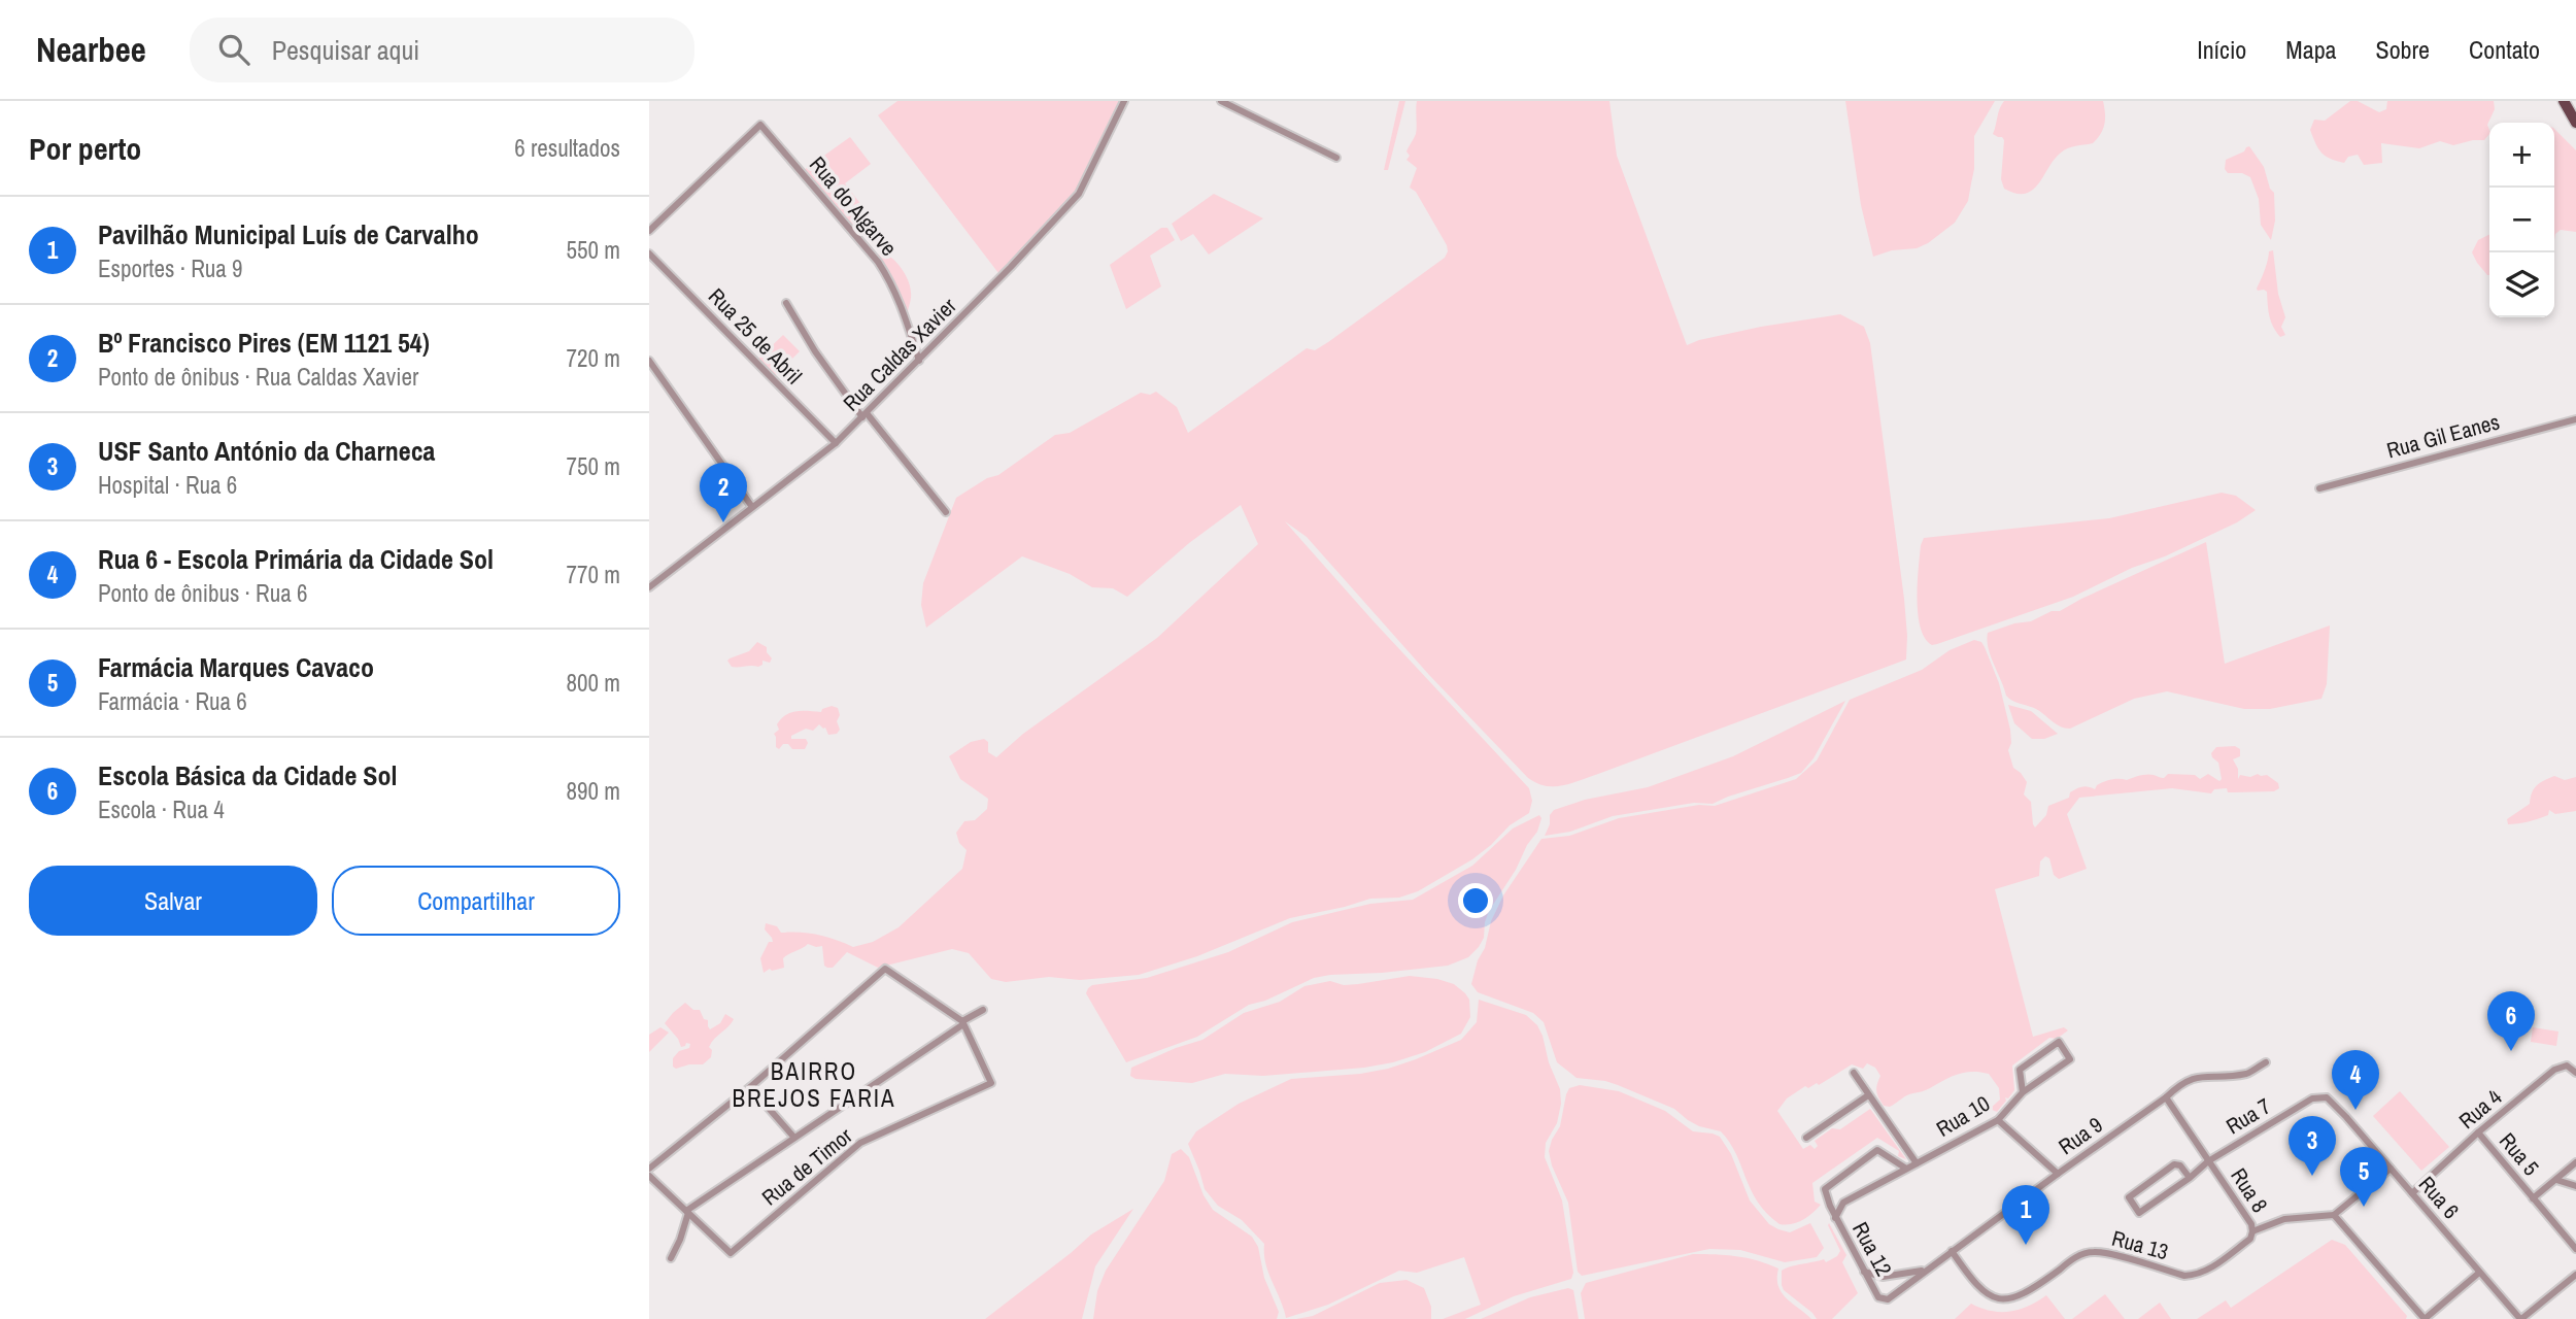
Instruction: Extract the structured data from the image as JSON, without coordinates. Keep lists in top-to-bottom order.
{
  "streets": {
    "street": [
      "Rua do Algarve",
      "Rua 25 de Abril",
      "Rua Caldas Xavier",
      "Rua Gil Eanes",
      "Rua 4",
      "Rua 10",
      "Rua 7",
      "Rua 9",
      "Rua 5",
      "Rua de Timor",
      "Rua 8",
      "Rua 6",
      "Rua 13",
      "Rua 12"
    ]
  },
  "crossings": [
    ["Rua do Algarve", "Rua Caldas Xavier"],
    ["Rua 25 de Abril", "Rua Caldas Xavier"],
    ["Rua 4", "Rua 5"],
    ["Rua 4", "Rua 6"],
    ["Rua 10", "Rua 12"],
    ["Rua 7", "Rua 8"],
    ["Rua 7", "Rua 6"],
    ["Rua 9", "Rua 8"],
    ["Rua 9", "Rua 13"],
    ["Rua 9", "Rua 12"],
    ["Rua 8", "Rua 13"]
  ],
  "districts": ["BAIRRO BREJOS FARIA"],
  "page": {
    "header": "Nearbee",
    "search": "Pesquisar aqui",
    "nav": [
      "Início",
      "Mapa",
      "Sobre",
      "Contato"
    ],
    "heading": ["Por perto", "6 resultados"],
    "map_buttons": ["+", "−"],
    "list": [
      {
        "mark": "1",
        "name": "Pavilhão Municipal Luís de Carvalho",
        "note": "Esportes · Rua 9",
        "value": "550 m"
      },
      {
        "mark": "2",
        "name": "Bº Francisco Pires (EM 1121 54)",
        "note": "Ponto de ônibus · Rua Caldas Xavier",
        "value": "720 m"
      },
      {
        "mark": "3",
        "name": "USF Santo António da Charneca",
        "note": "Hospital · Rua 6",
        "value": "750 m"
      },
      {
        "mark": "4",
        "name": "Rua 6 - Escola Primária da Cidade Sol",
        "note": "Ponto de ônibus · Rua 6",
        "value": "770 m"
      },
      {
        "mark": "5",
        "name": "Farmácia Marques Cavaco",
        "note": "Farmácia · Rua 6",
        "value": "800 m"
      },
      {
        "mark": "6",
        "name": "Escola Básica da Cidade Sol",
        "note": "Escola · Rua 4",
        "value": "890 m"
      }
    ],
    "pins": [
      "2",
      "6",
      "4",
      "3",
      "5",
      "1"
    ],
    "buttons": ["Salvar", "Compartilhar"]
  }
}
